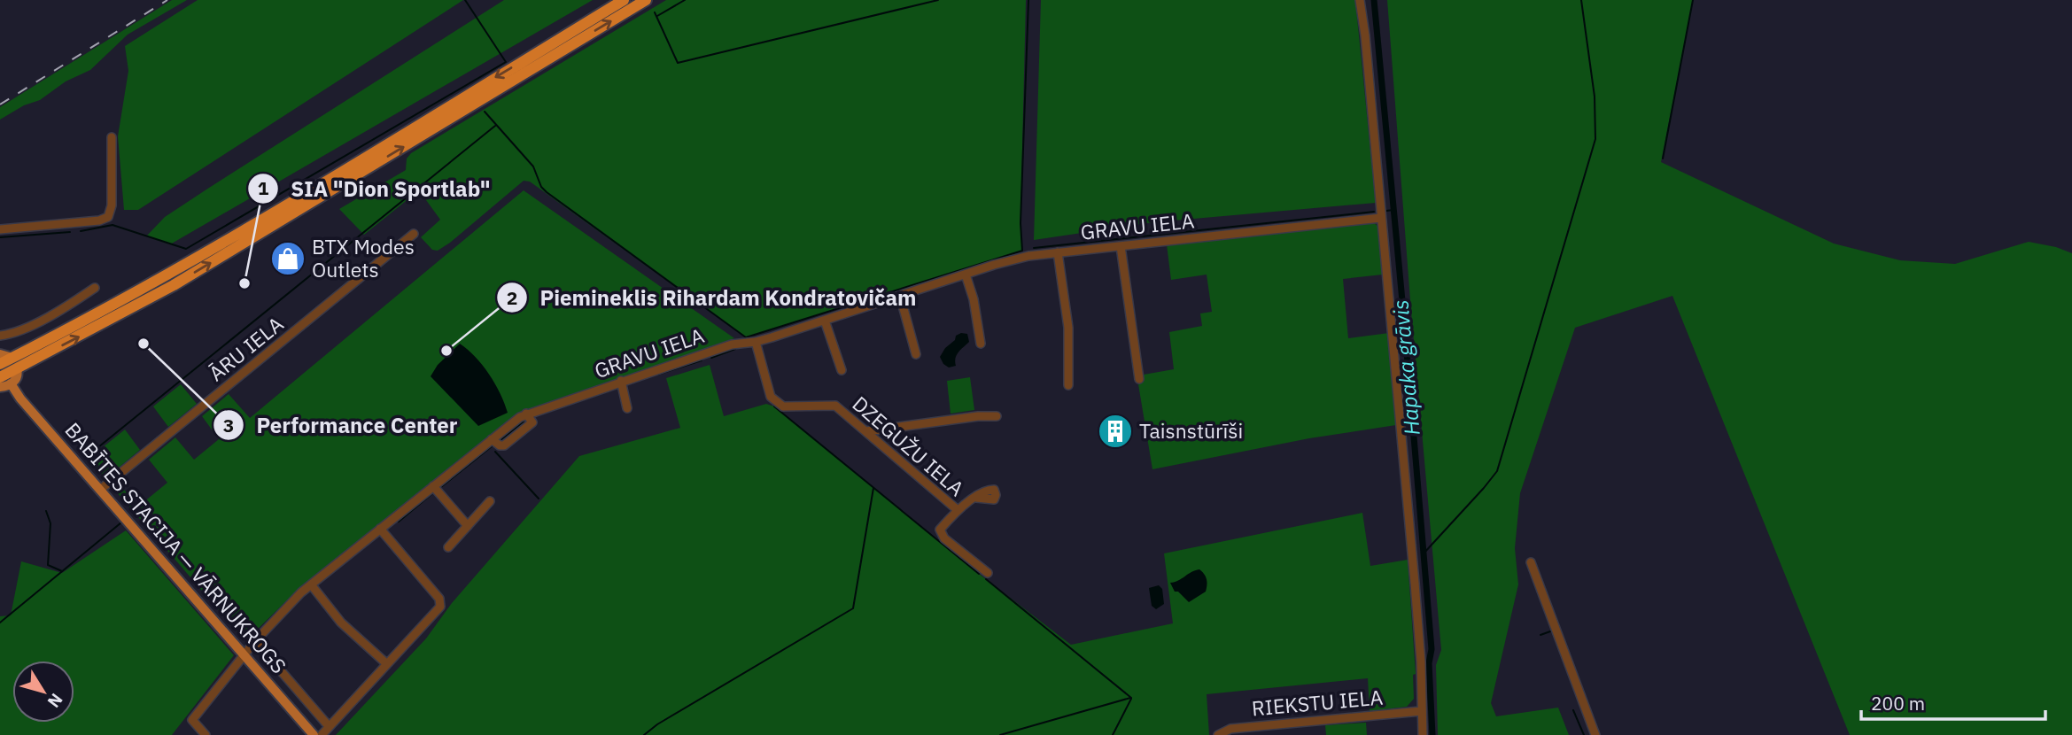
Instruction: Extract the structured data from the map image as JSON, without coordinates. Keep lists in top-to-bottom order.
{
  "streets": {
    "main road": ["BABĪTES STACIJA — VĀRNUKROGS"],
    "street": [
      "GRAVU IELA",
      "ĀRU IELA",
      "DZEGUŽU IELA",
      "RIEKSTU IELA"
    ]
  },
  "crossings": [
    ["GRAVU IELA", "DZEGUŽU IELA"],
    ["GRAVU IELA", "BABĪTES STACIJA — VĀRNUKROGS"],
    ["ĀRU IELA", "BABĪTES STACIJA — VĀRNUKROGS"]
  ],
  "water": ["Hapaka grāvis"],
  "places": {
    "shop": ["BTX Modes Outlets"],
    "other": ["SIA \"Dion Sportlab\"", "Performance Center", "Piemineklis Rihardam Kondratovičam"],
    "building": ["Taisnstūrīši"]
  },
  "scale_bar": "200 m",
  "north": "bottom right"
}
